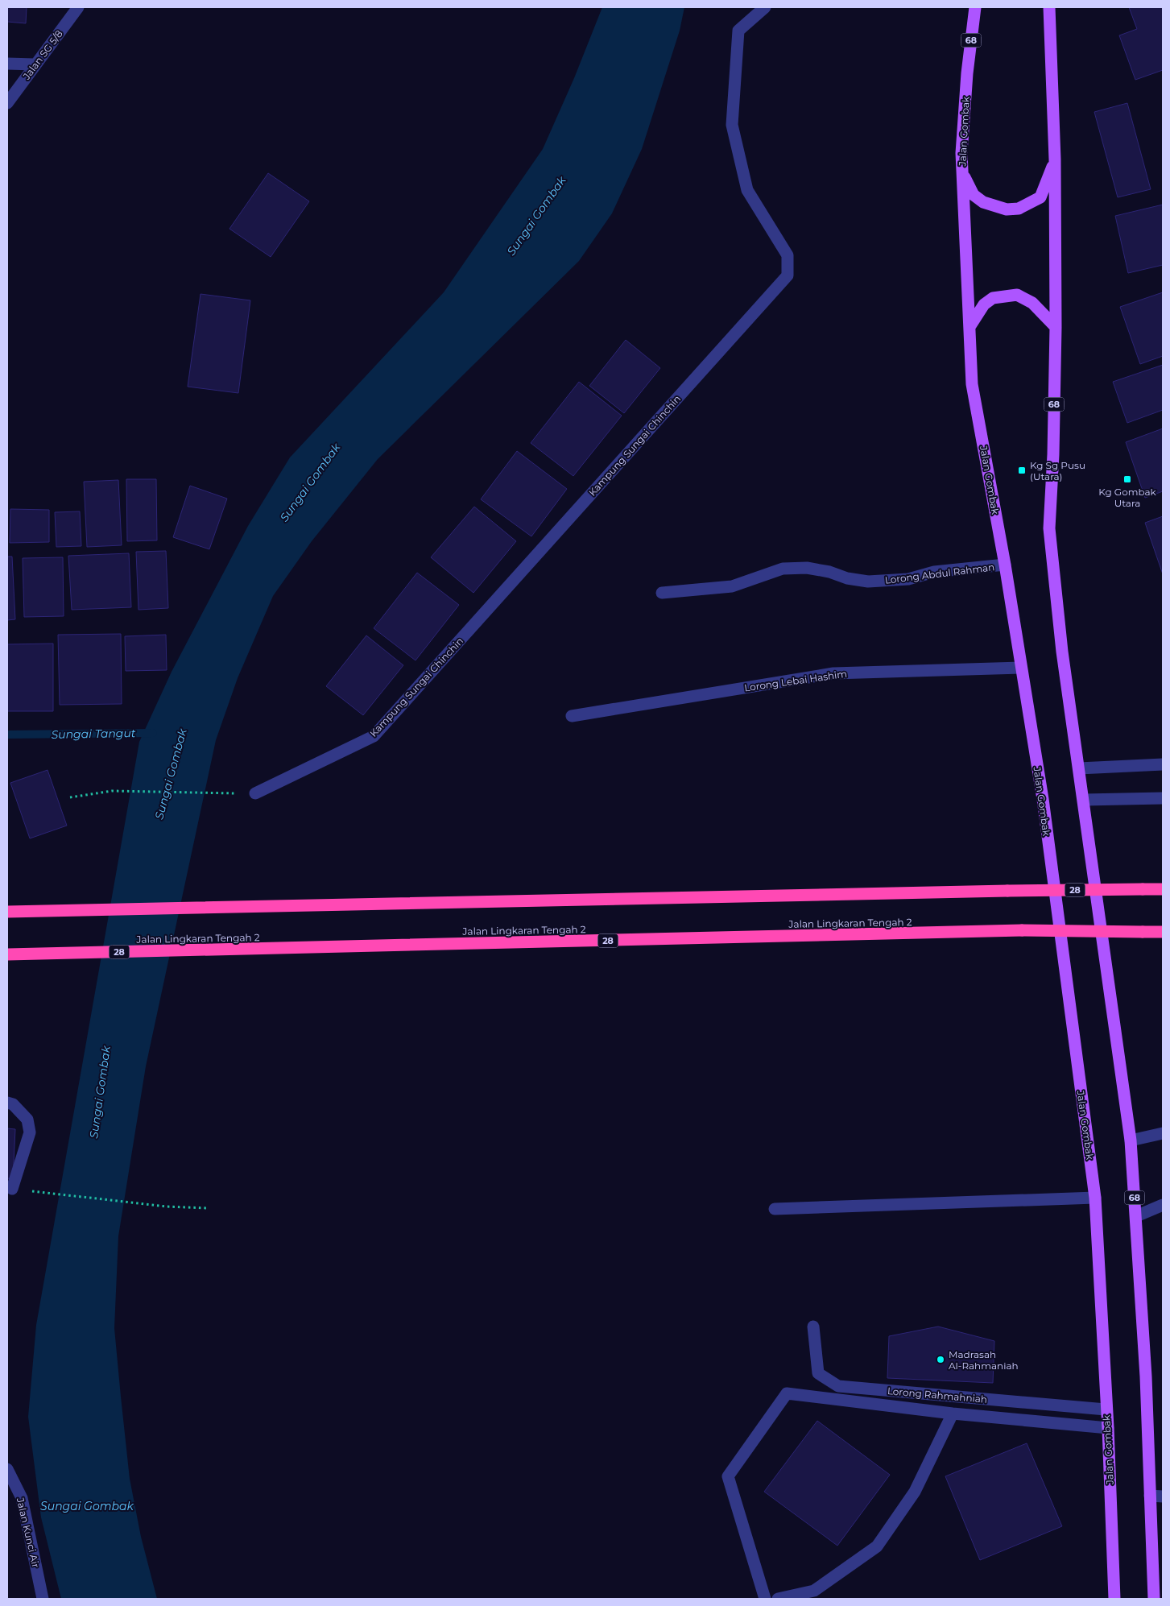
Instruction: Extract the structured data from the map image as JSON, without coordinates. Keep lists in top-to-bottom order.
{
  "streets": {
    "highway": ["28", "Jalan Lingkaran Tengah 2"],
    "main road": ["68", "Jalan Gombak"],
    "street": [
      "Jalan SG 5/8",
      "Kampung Sungai Chinchin",
      "Lorong Abdul Rahman",
      "Lorong Lebai Hashim",
      "Lorong Rahmahniah",
      "Jalan Kunci Air"
    ]
  },
  "crossings": [
    ["Jalan Gombak", "Lorong Abdul Rahman"],
    ["Jalan Gombak", "Lorong Lebai Hashim"],
    ["Jalan Gombak", "Lorong Rahmahniah"]
  ],
  "water": ["Sungai Gombak", "Sungai Tangut"],
  "places": {
    "transit": ["Kg Sg Pusu (Utara)", "Kg Gombak Utara"],
    "other": ["Madrasah Al-Rahmaniah"]
  }
}
